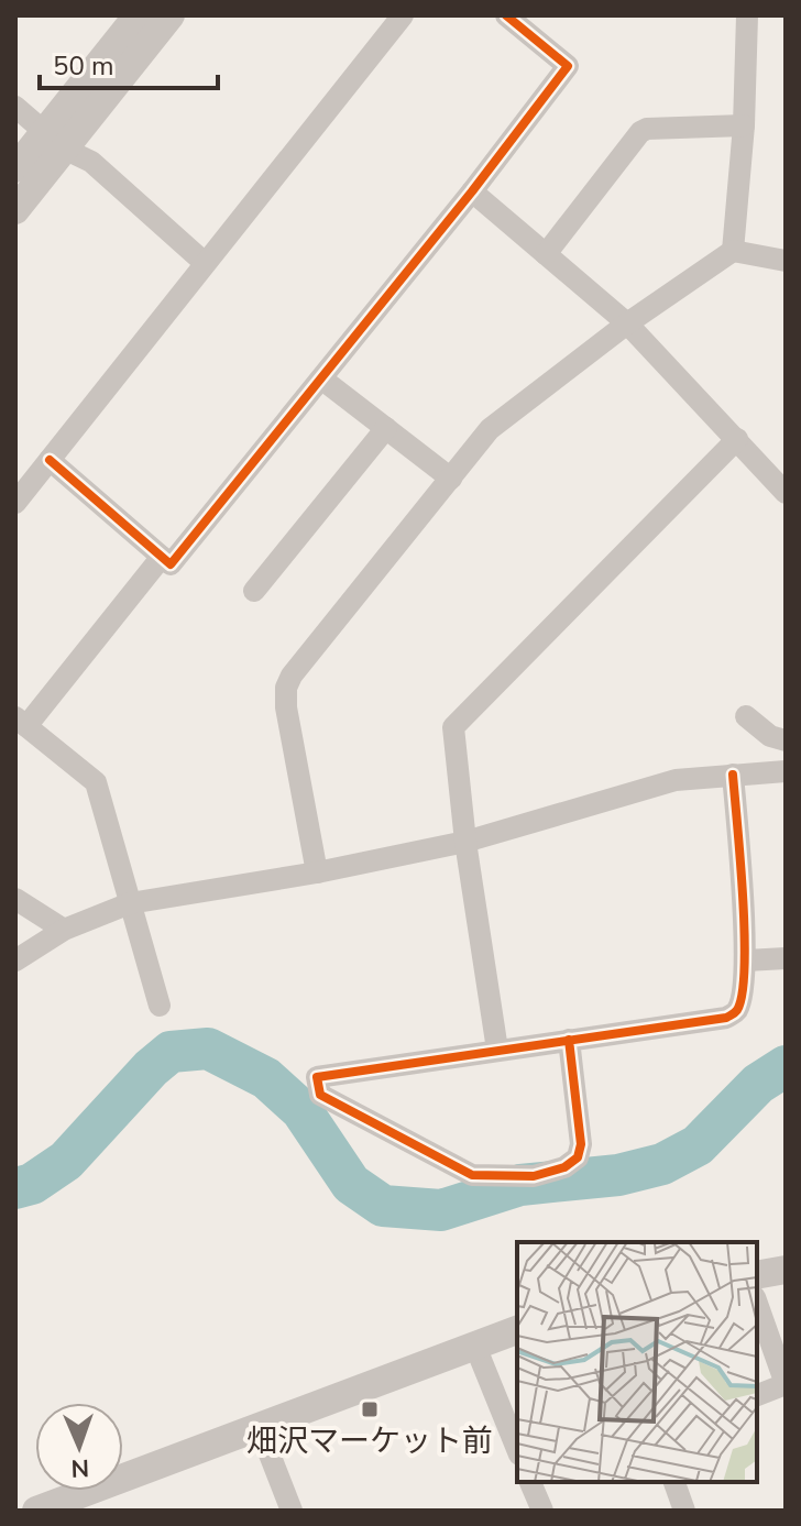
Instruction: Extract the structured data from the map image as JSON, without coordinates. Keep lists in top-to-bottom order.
{
  "places": {
    "transit": ["畑沢マーケット前"]
  },
  "scale_bar": "50 m",
  "north": "bottom"
}
